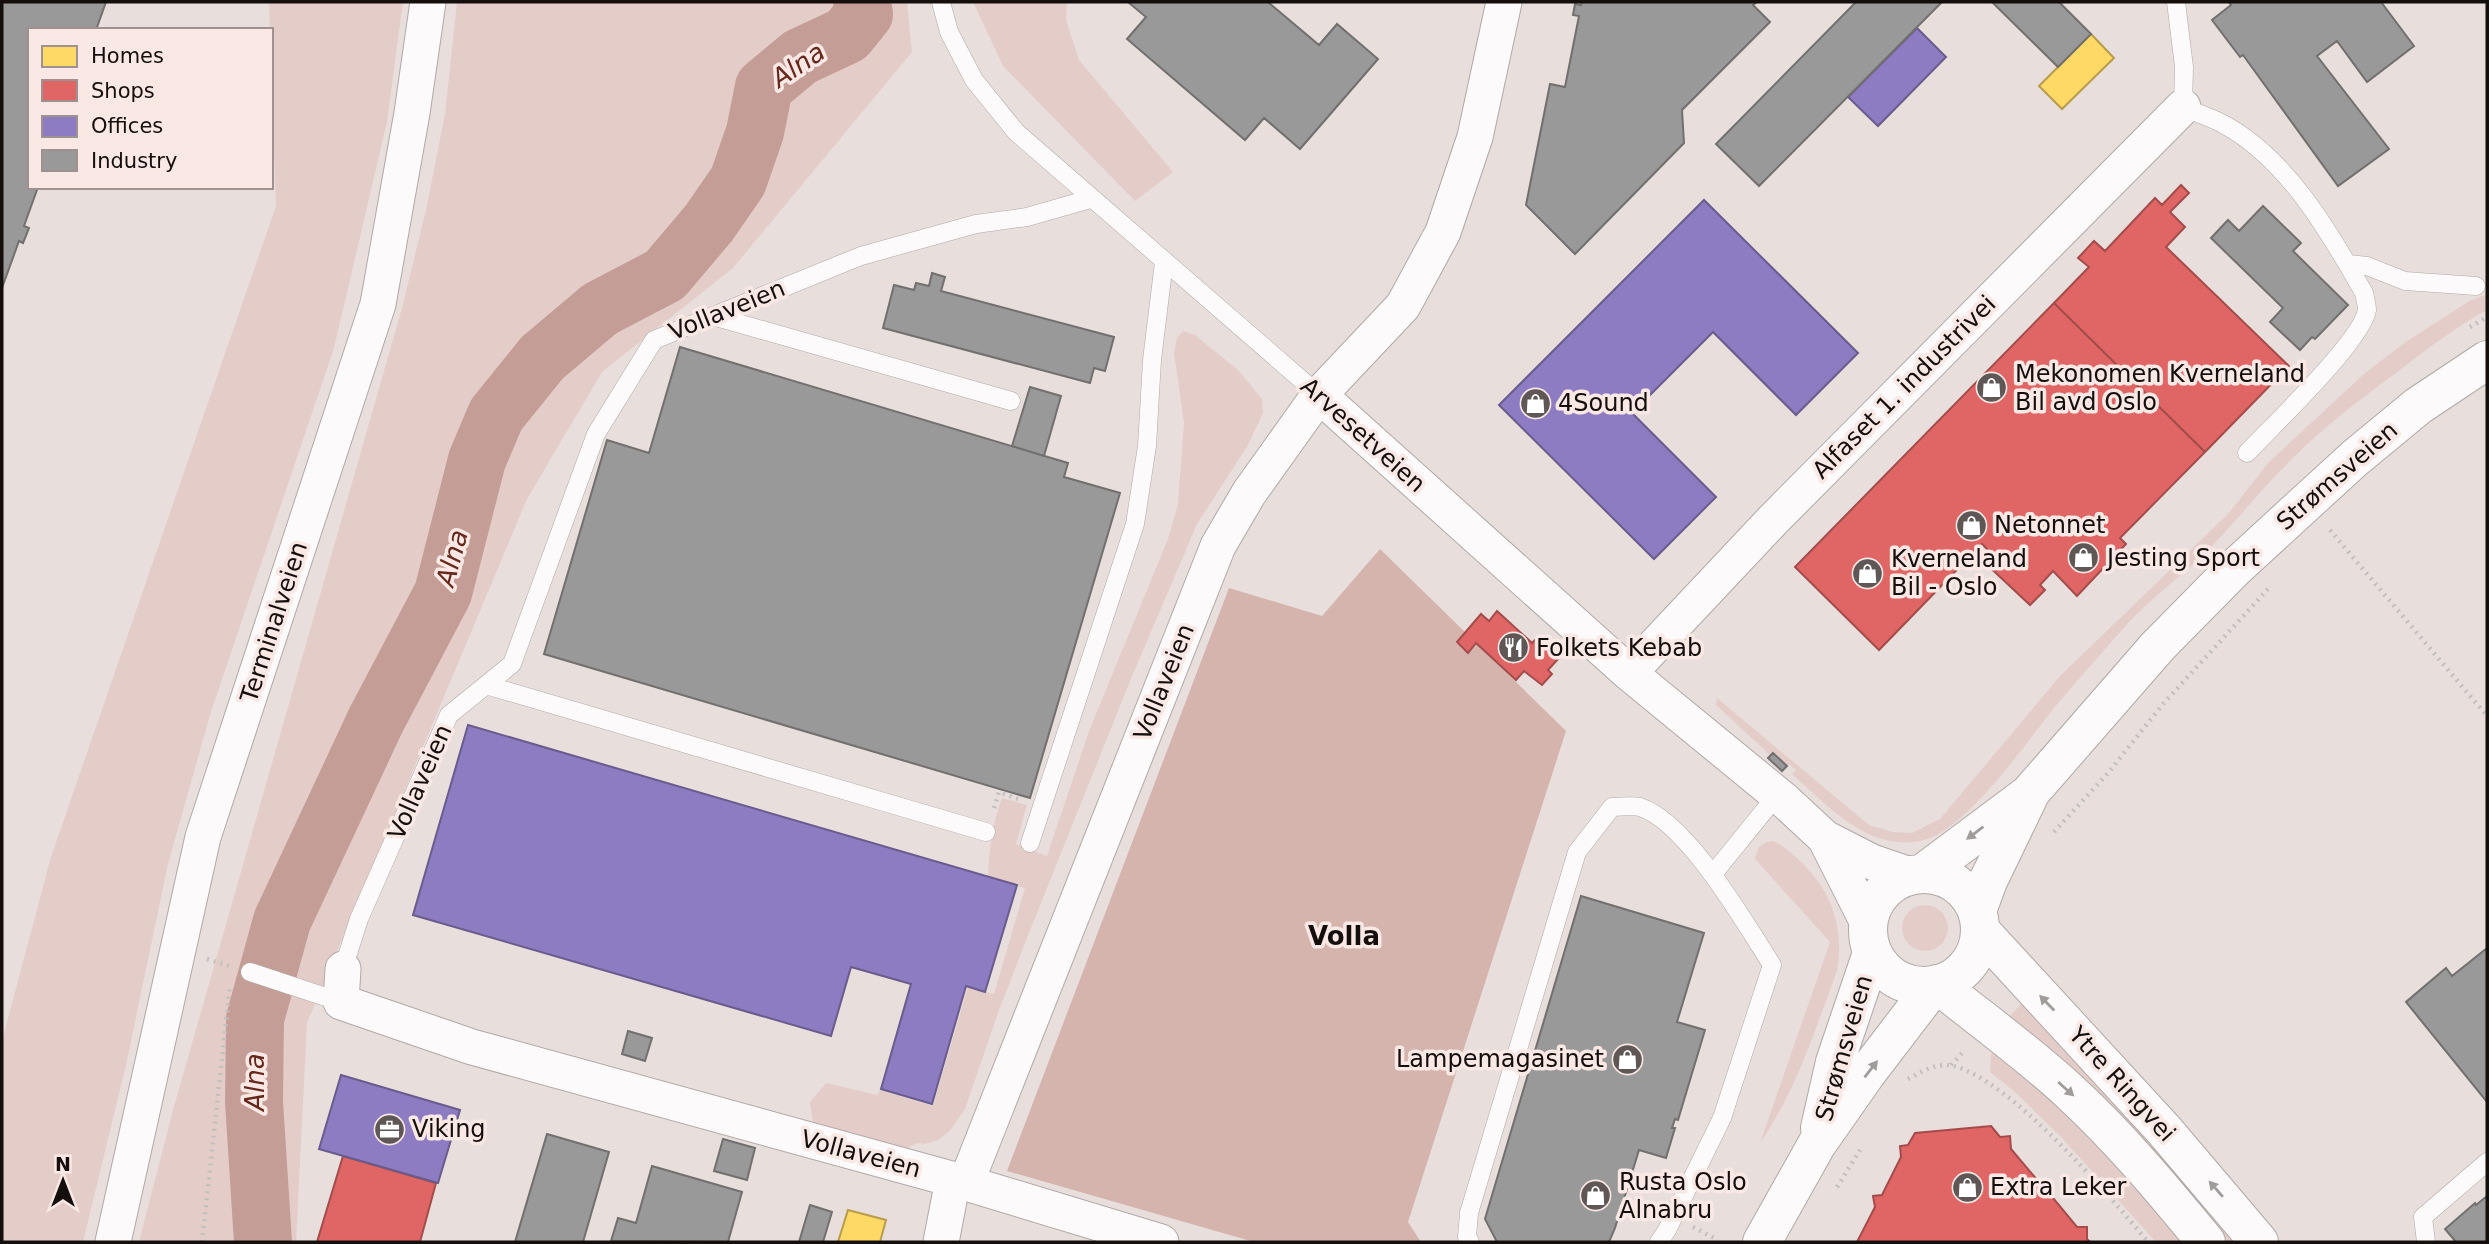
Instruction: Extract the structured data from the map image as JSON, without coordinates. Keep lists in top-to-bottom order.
{
  "streets": {
    "main road": ["Strømsveien", "Ytre Ringvei"],
    "street": [
      "Vollaveien",
      "Alfaset 1. industrivei",
      "Arvesetveien",
      "Terminalveien"
    ]
  },
  "crossings": [
    ["Vollaveien", "Arvesetveien"],
    ["Alfaset 1. industrivei", "Arvesetveien"],
    ["Arvesetveien", "Strømsveien"],
    ["Arvesetveien", "Ytre Ringvei"],
    ["Strømsveien", "Ytre Ringvei"]
  ],
  "districts": ["Volla"],
  "water": ["Alna"],
  "places": {
    "shop": [
      "Mekonomen Kverneland Bil avd Oslo",
      "4Sound",
      "Netonnet",
      "Jesting Sport",
      "Kverneland Bil - Oslo",
      "Lampemagasinet",
      "Extra Leker",
      "Rusta Oslo Alnabru"
    ],
    "restaurant": ["Folkets Kebab"],
    "office": ["Viking"]
  },
  "legend": [
    "Homes",
    "Shops",
    "Offices",
    "Industry"
  ],
  "north": "top"
}
